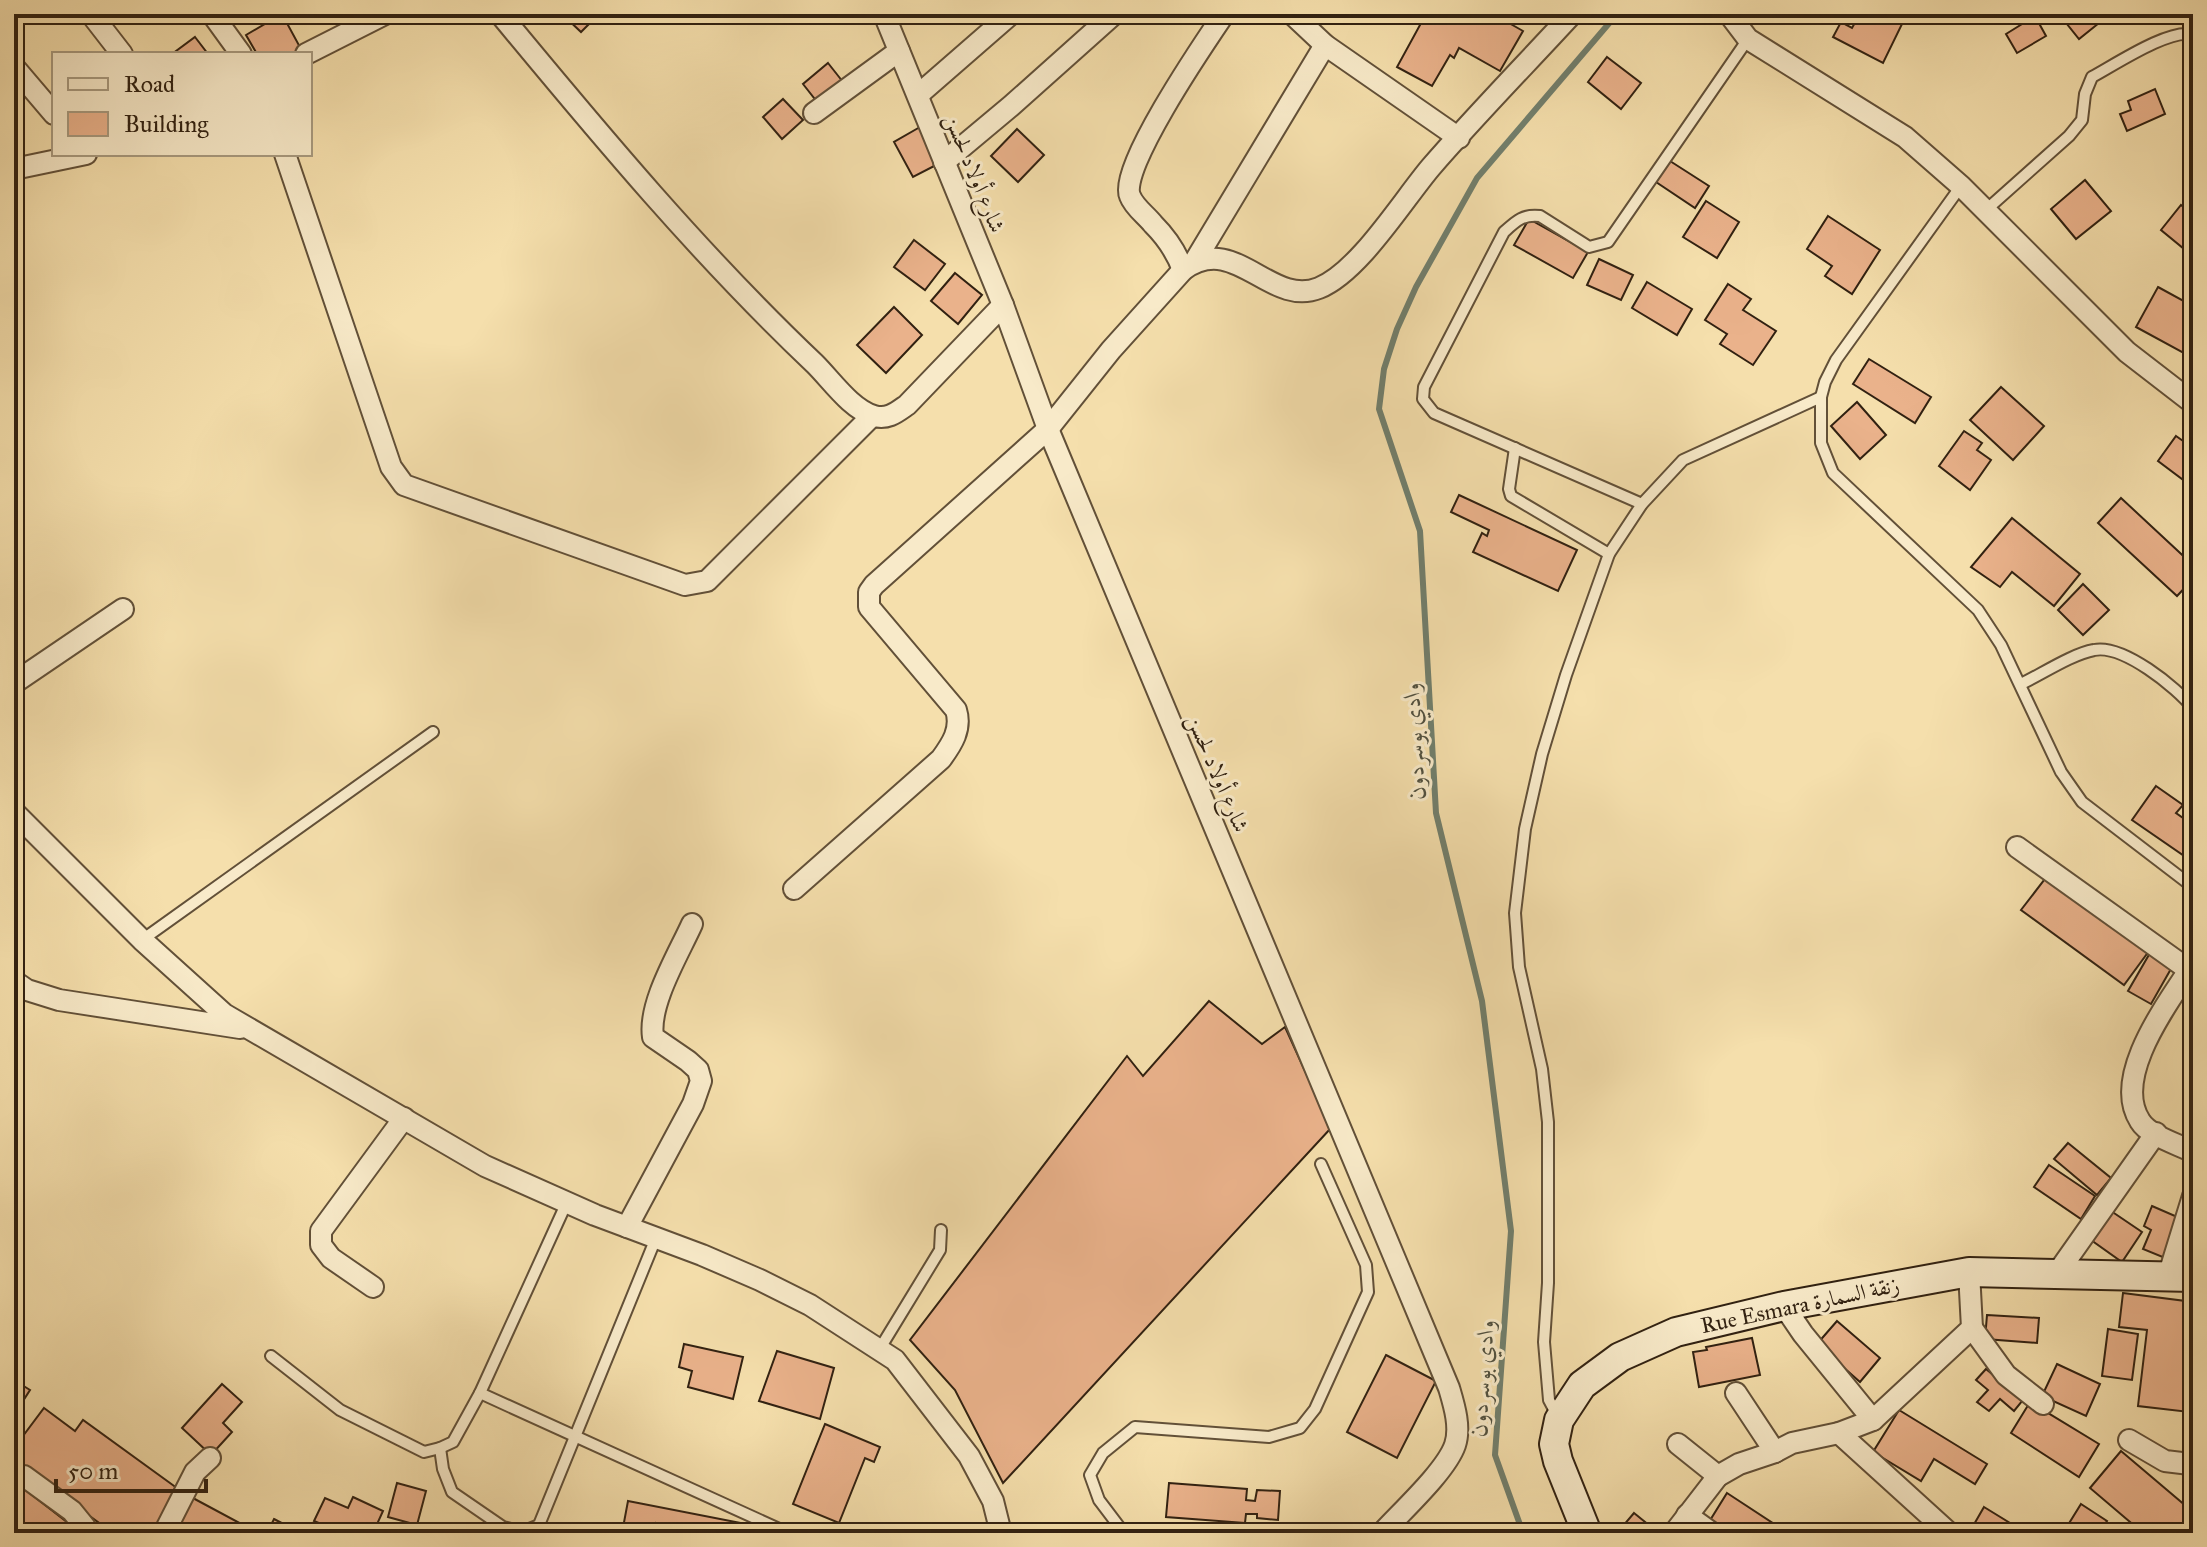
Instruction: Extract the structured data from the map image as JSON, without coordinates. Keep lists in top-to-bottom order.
{
  "streets": {
    "street": ["شارع أولاد لحسن", "Rue Esmara زنقة السمارة"]
  },
  "water": ["وادي بوسردون"],
  "legend": ["Road", "Building"],
  "scale_bar": "50 m"
}
